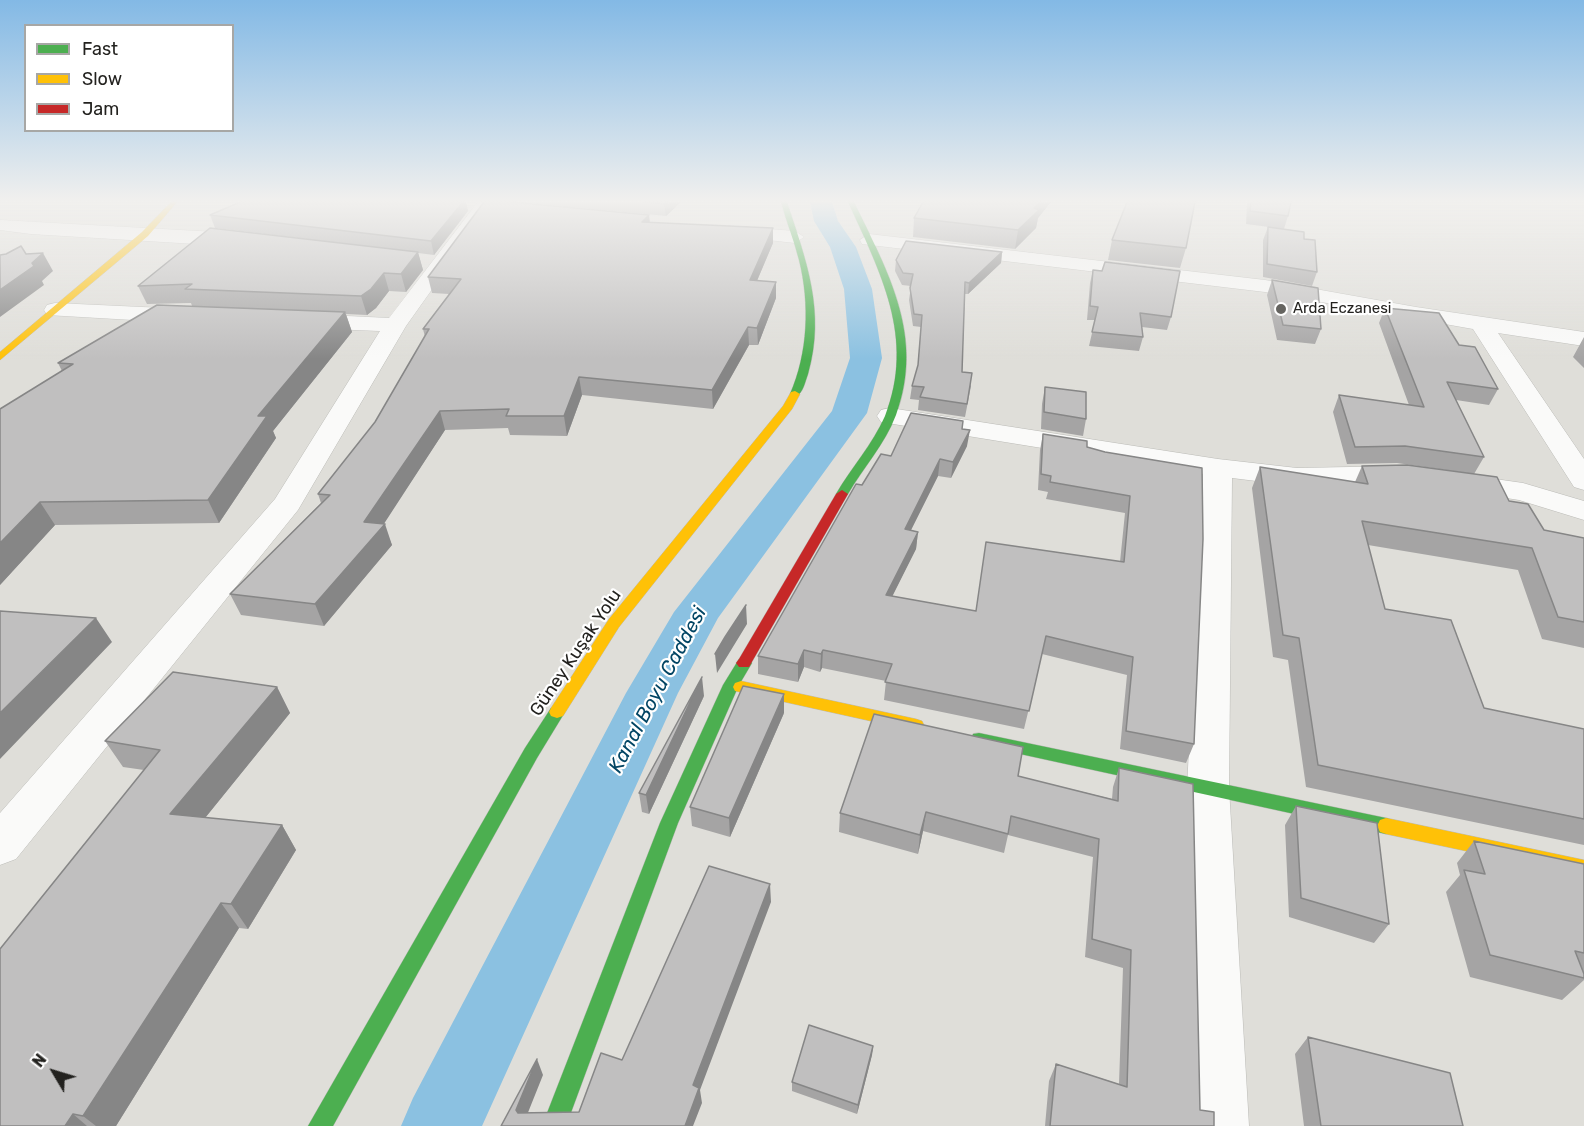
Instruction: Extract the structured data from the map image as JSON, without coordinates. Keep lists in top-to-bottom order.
{
  "streets": {
    "main road": ["Güney Kuşak Yolu"]
  },
  "water": ["Kanal Boyu Caddesi"],
  "places": ["Arda Eczanesi"],
  "legend": ["Fast", "Slow", "Jam"],
  "north": "top left"
}
